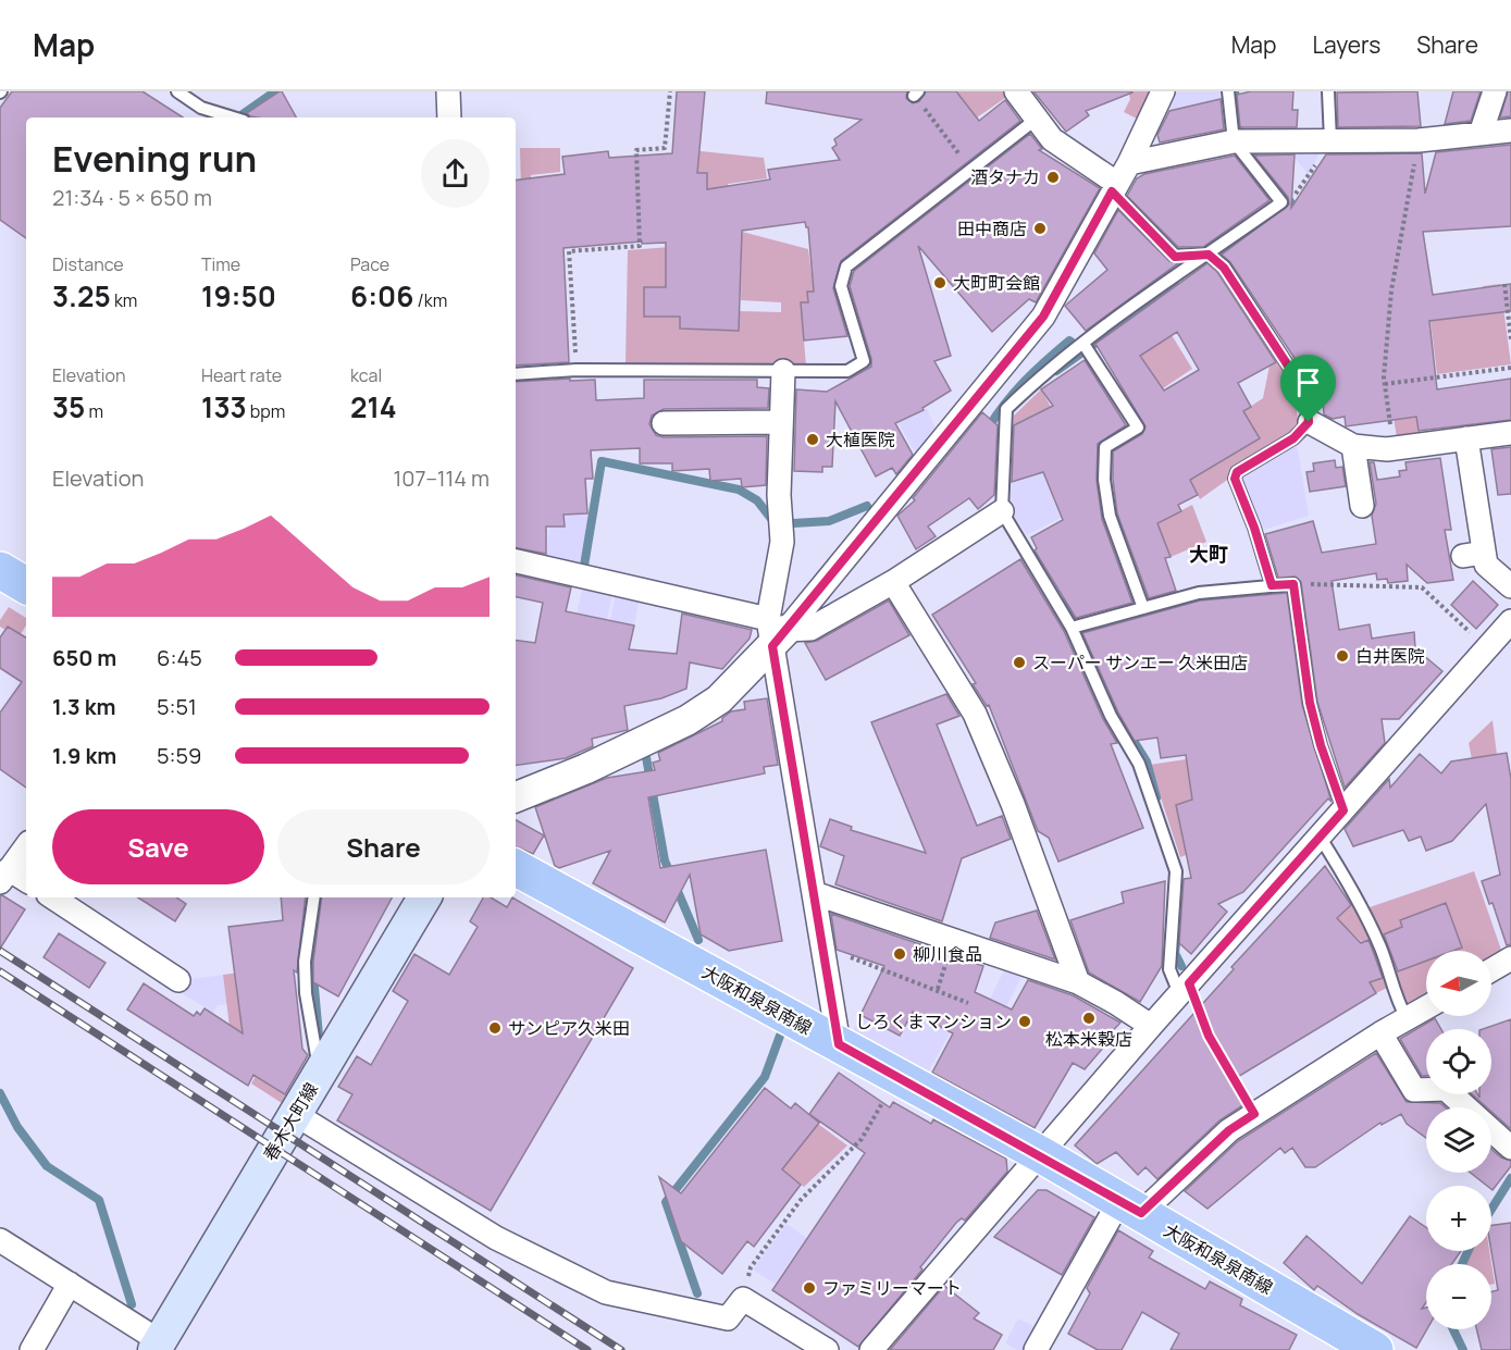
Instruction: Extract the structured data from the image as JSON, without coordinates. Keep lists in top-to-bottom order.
{
  "streets": {
    "main road": ["大阪和泉泉南線", "春木大町線"]
  },
  "districts": ["大町"],
  "places": [
    "酒タナカ",
    "田中商店",
    "大町町会館",
    "大植医院",
    "白井医院",
    "スーパー サンエー 久米田店",
    "柳川食品",
    "松本米穀店",
    "しろくまマンション",
    "サンピア久米田",
    "ファミリーマート"
  ],
  "north": "left",
  "page": {
    "header": "Map",
    "nav": ["Map", "Layers", "Share"],
    "heading": ["Evening run", "21:34 · 5 × 650 m"],
    "stats": [
      ["Distance", "3.25 km"],
      ["Time", "19:50"],
      ["Pace", "6:06 /km"],
      ["Elevation", "35 m"],
      ["Heart rate", "133 bpm"],
      ["kcal", "214"]
    ],
    "chart": ["Elevation", "107–114 m"],
    "list": [
      {
        "name": "650 m",
        "note": "6:45"
      },
      {
        "name": "1.3 km",
        "note": "5:51"
      },
      {
        "name": "1.9 km",
        "note": "5:59"
      }
    ],
    "buttons": ["Save", "Share"],
    "map_buttons": ["+", "−"]
  }
}
